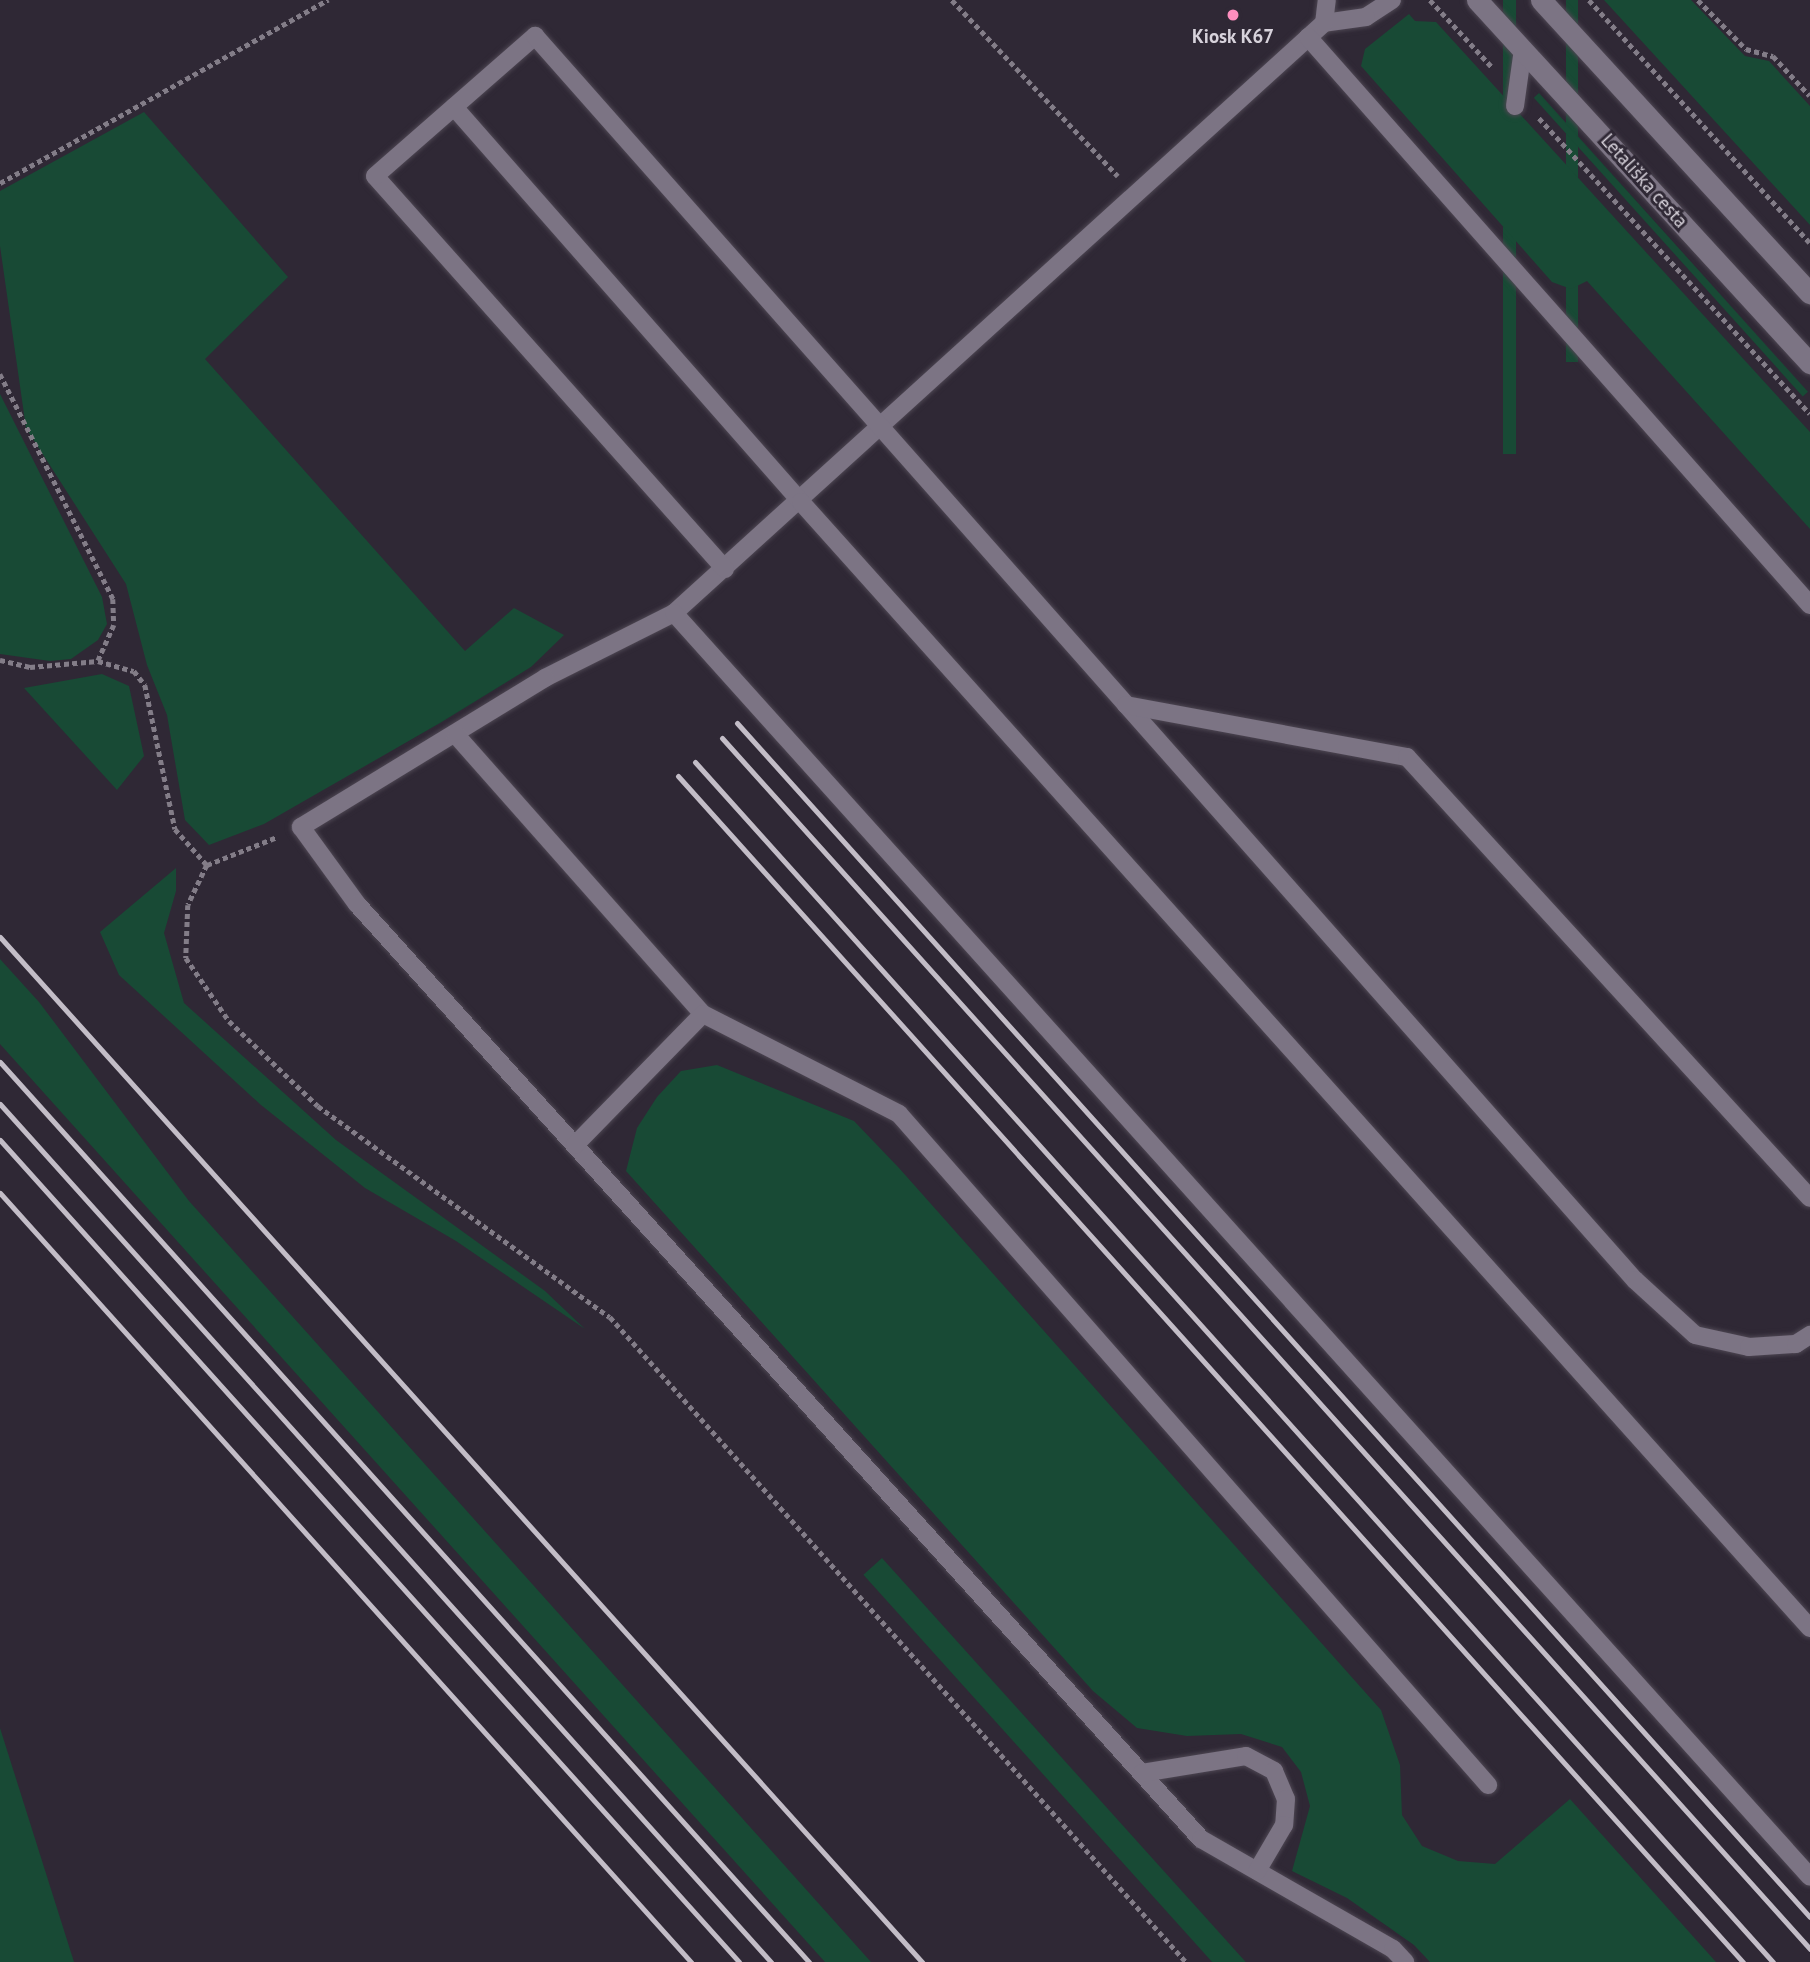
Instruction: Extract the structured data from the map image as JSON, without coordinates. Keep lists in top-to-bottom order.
{
  "streets": {
    "main road": ["Letališka cesta"]
  },
  "places": ["Kiosk K67"]
}
